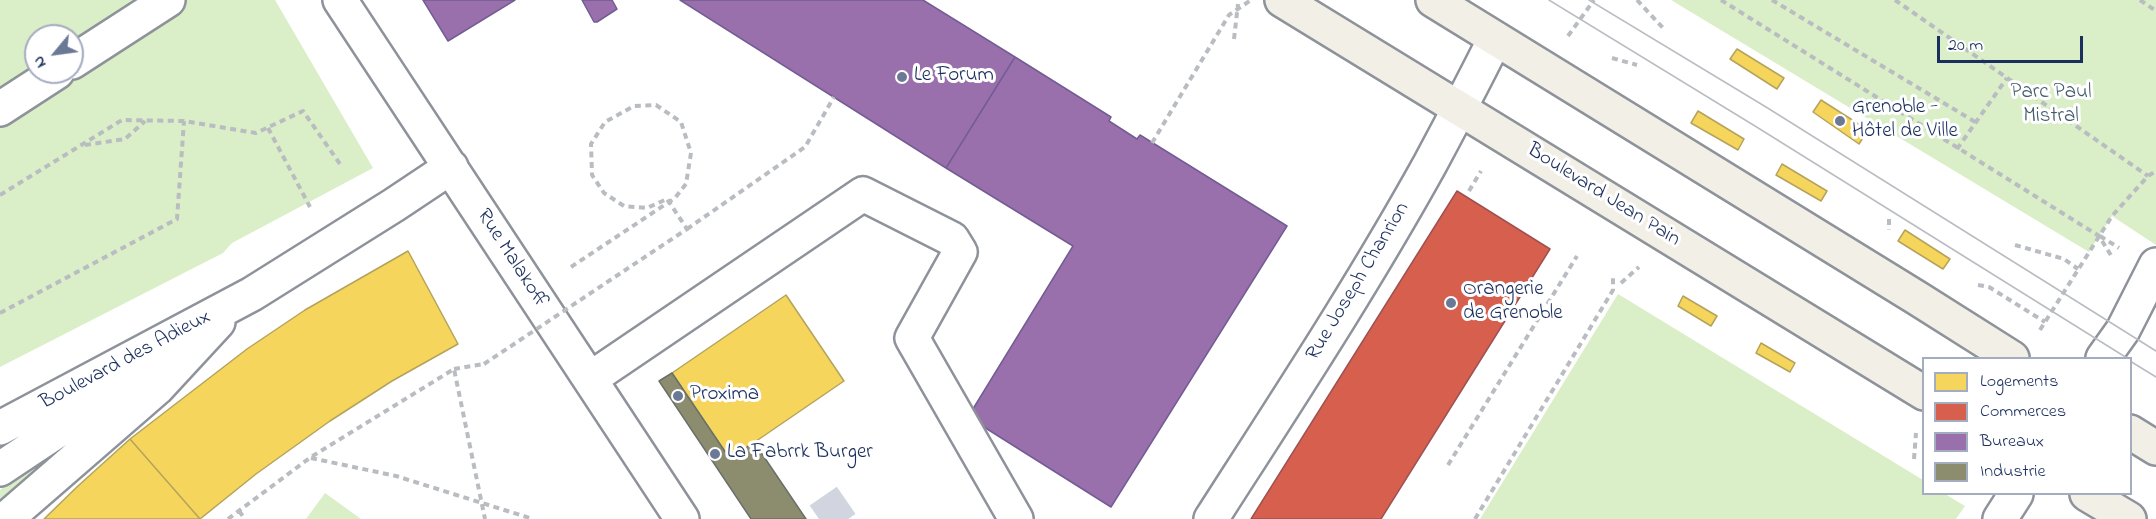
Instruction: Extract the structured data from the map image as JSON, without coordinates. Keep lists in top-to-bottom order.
{
  "streets": {
    "main road": ["Boulevard Jean Pain"],
    "street": ["Rue Malakoff", "Rue Joseph Chanrion", "Boulevard des Adieux"]
  },
  "crossings": [
    ["Boulevard Jean Pain", "Rue Joseph Chanrion"],
    ["Rue Malakoff", "Boulevard des Adieux"]
  ],
  "parks": ["Parc Paul Mistral"],
  "places": [
    "Le Forum",
    "Grenoble - Hôtel de Ville",
    "Orangerie de Grenoble",
    "Proxima",
    "La Fabrrk Burger"
  ],
  "legend": [
    "Logements",
    "Commerces",
    "Bureaux",
    "Industrie"
  ],
  "scale_bar": "20 m",
  "north": "bottom left"
}
